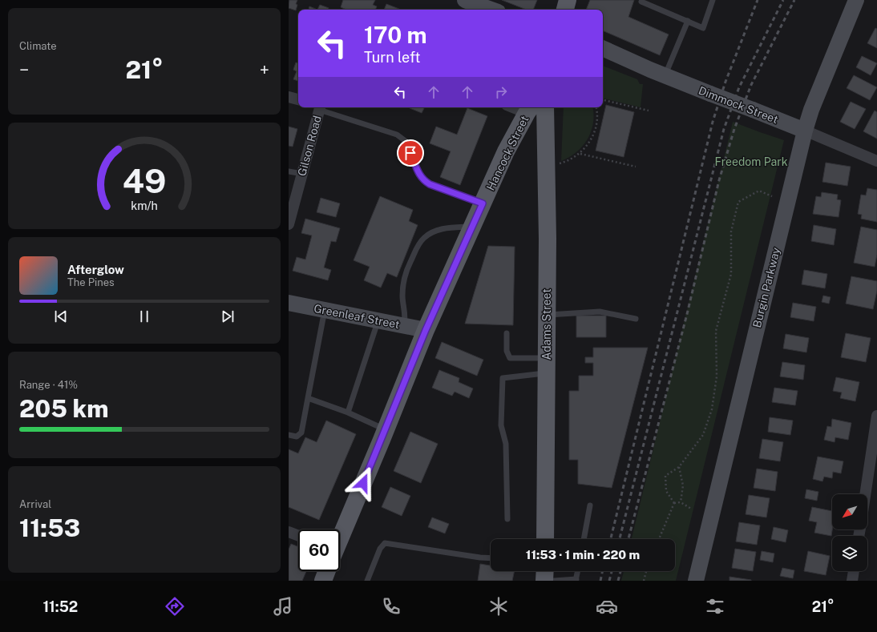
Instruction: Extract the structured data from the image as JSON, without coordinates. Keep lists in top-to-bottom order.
{
  "streets": {
    "main road": [
      "Dimmock Street",
      "Hancock Street",
      "Burgin Parkway",
      "Greenleaf Street",
      "Adams Street"
    ],
    "street": ["Gilson Road"]
  },
  "crossings": [
    ["Dimmock Street", "Burgin Parkway"],
    ["Hancock Street", "Greenleaf Street"]
  ],
  "parks": ["Freedom Park"],
  "north": "bottom left",
  "page": {
    "tile": [
      "Climate",
      ["Range · 41%", "205 km"],
      ["Arrival", "11:53"]
    ],
    "turn": ["170 m", "Turn left"],
    "heat": ["−", "21°", "+"],
    "song": ["Afterglow", "The Pines"],
    "limit": "60",
    "trip": "11:53 · 1 min · 220 m",
    "tabs": ["11:52", "21°"],
    "gauge": ["49", "km/h"]
  }
}
